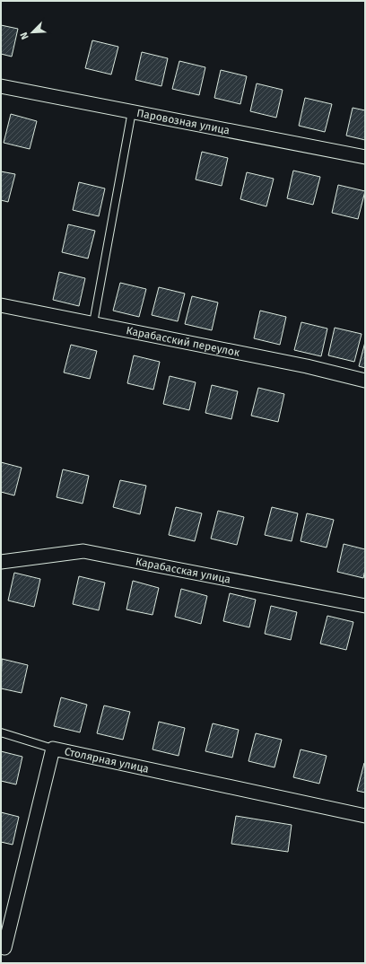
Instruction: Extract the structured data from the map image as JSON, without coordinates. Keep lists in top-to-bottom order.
{
  "streets": {
    "street": [
      "Паровозная улица",
      "Карабасский переулок",
      "Карабасская улица",
      "Столярная улица"
    ]
  },
  "north": "bottom left"
}
